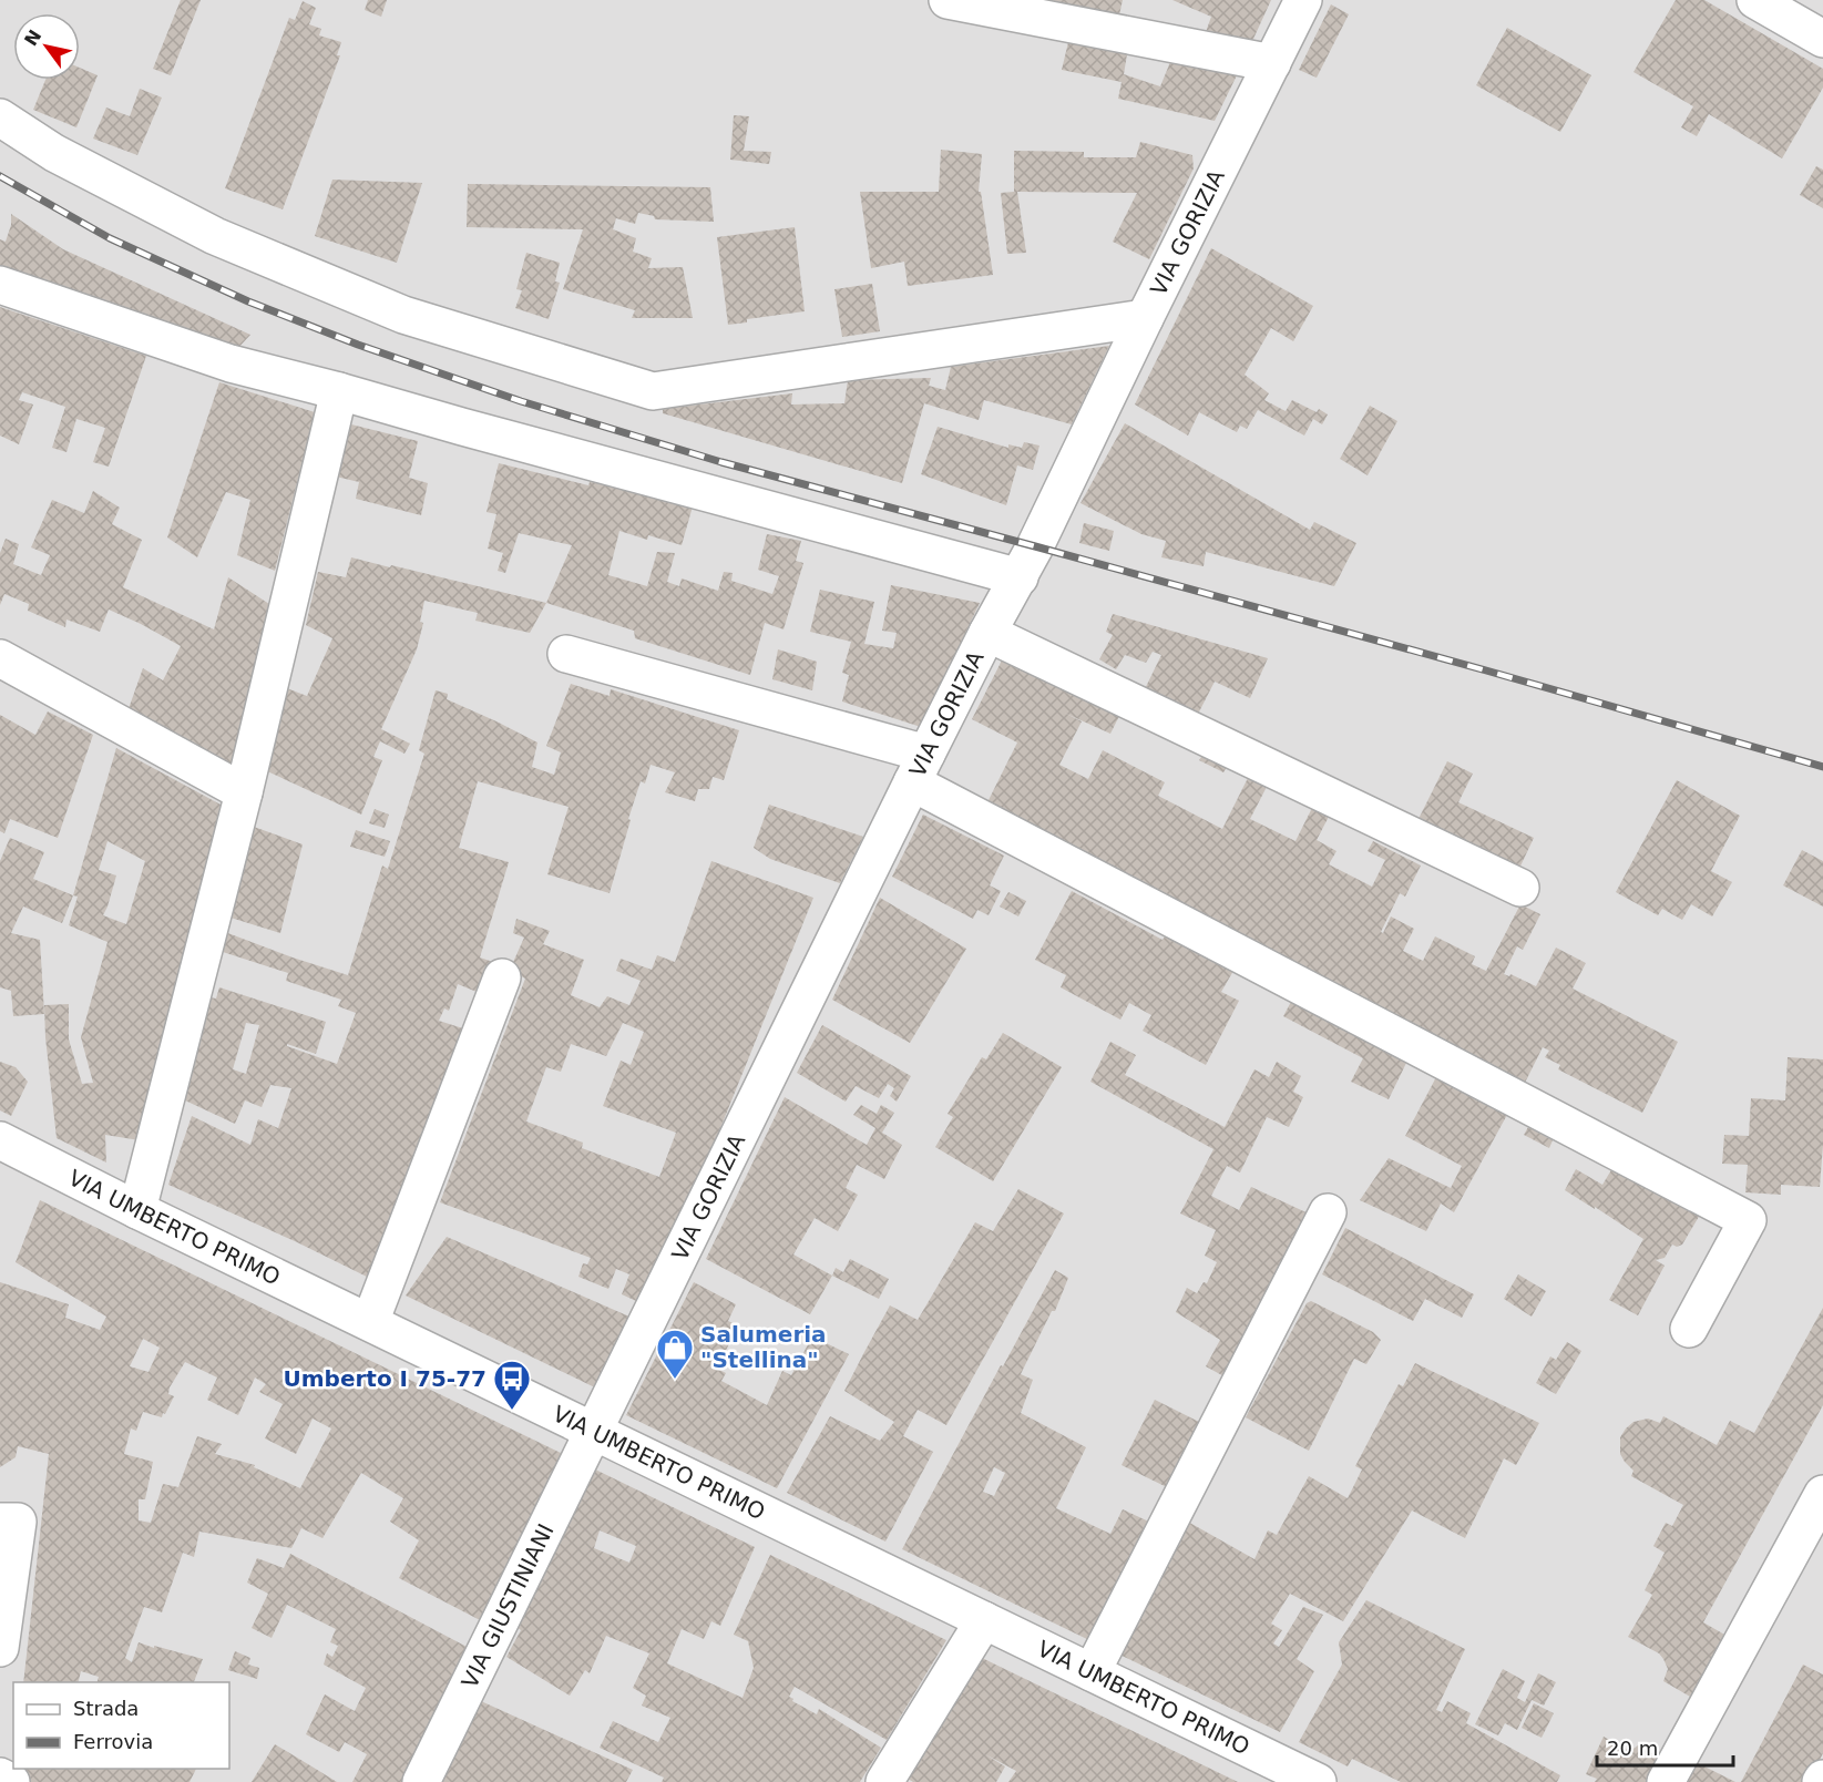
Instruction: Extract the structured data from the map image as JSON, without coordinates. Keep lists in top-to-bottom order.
{
  "streets": {
    "street": ["VIA GORIZIA", "VIA UMBERTO PRIMO", "VIA GIUSTINIANI"]
  },
  "crossings": [
    ["VIA GORIZIA", "VIA UMBERTO PRIMO"],
    ["VIA GORIZIA", "VIA GIUSTINIANI"],
    ["VIA UMBERTO PRIMO", "VIA GIUSTINIANI"]
  ],
  "places": {
    "shop": ["Salumeria \"Stellina\""],
    "bus stop": ["Umberto I 75-77"]
  },
  "legend": ["Strada", "Ferrovia"],
  "scale_bar": "20 m",
  "north": "top left"
}
